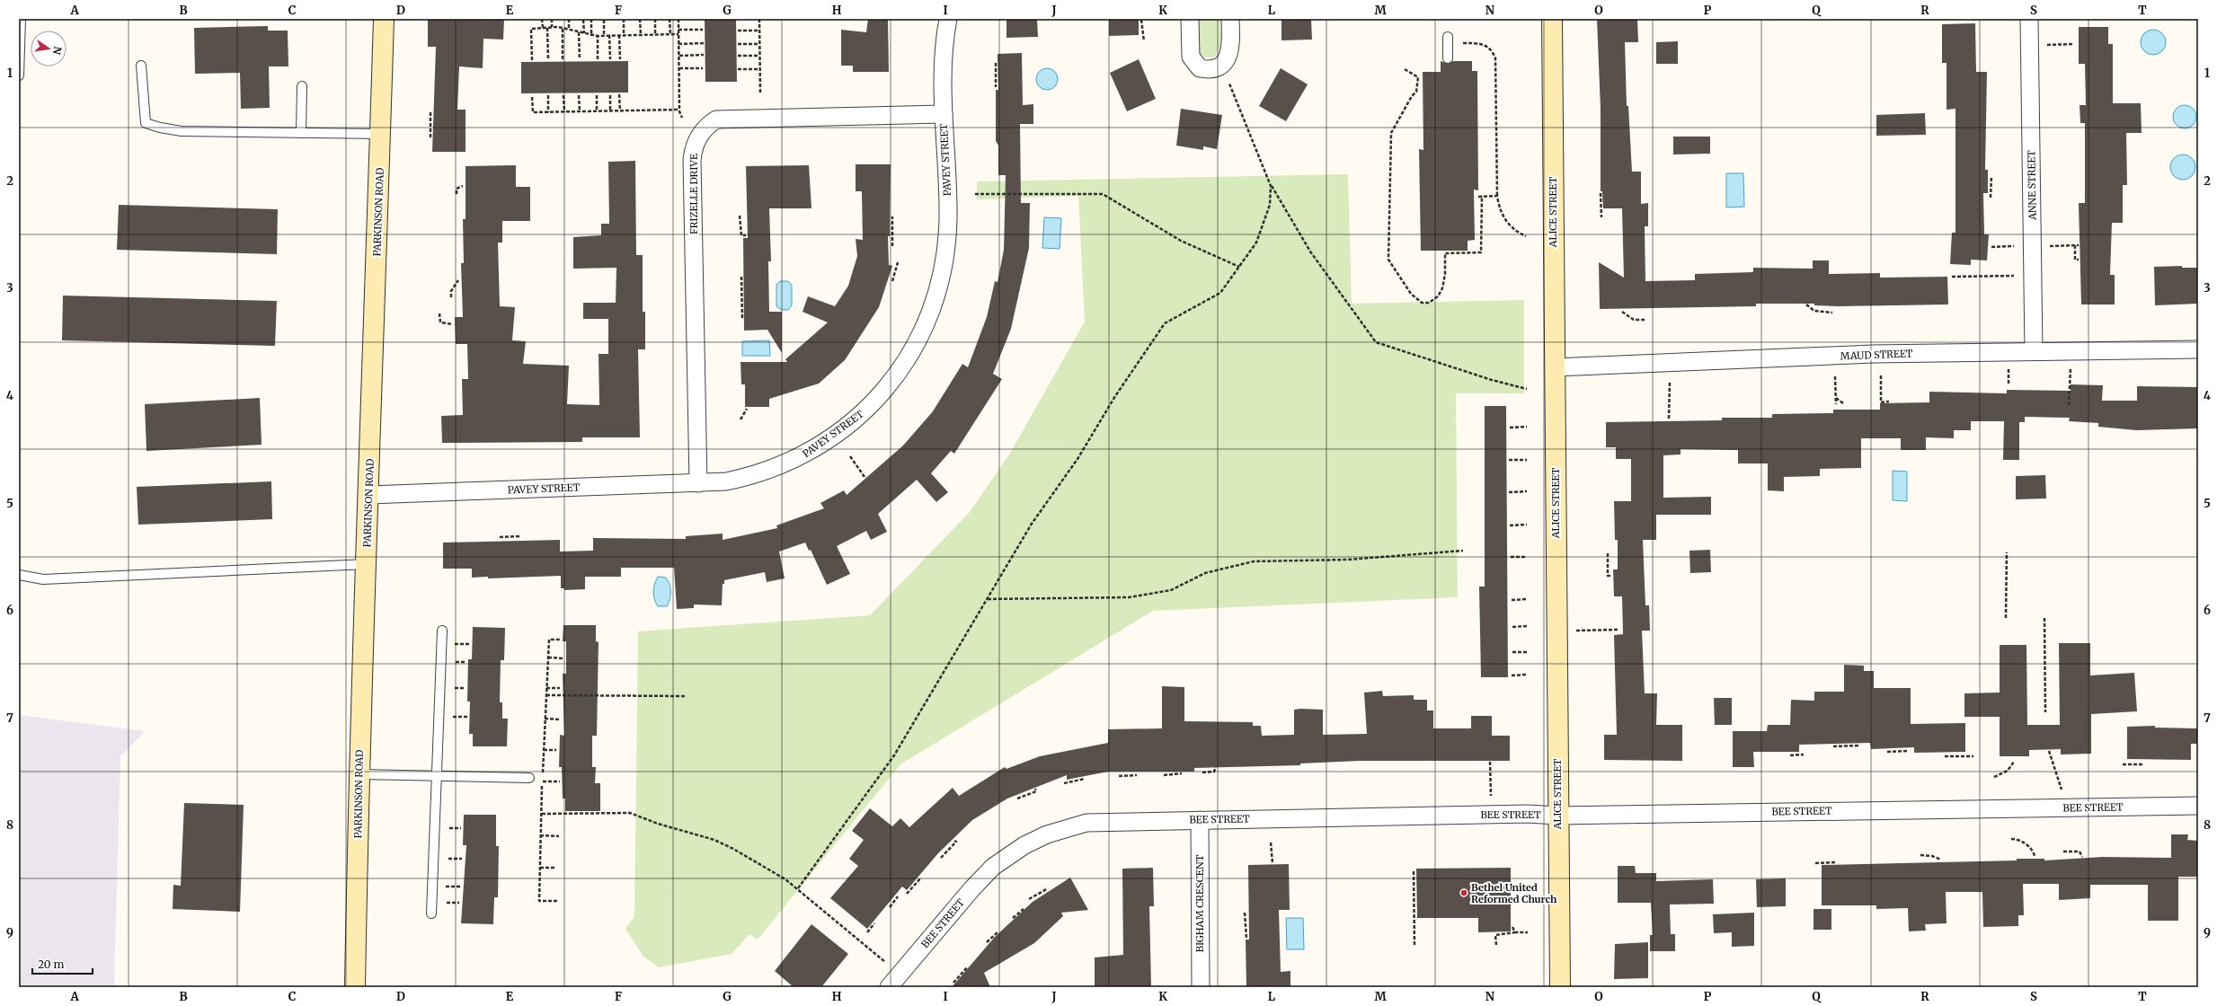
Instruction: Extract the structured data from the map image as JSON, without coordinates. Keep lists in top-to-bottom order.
{
  "streets": {
    "main road": ["PARKINSON ROAD", "ALICE STREET"],
    "street": [
      "PAVEY STREET",
      "ANNE STREET",
      "FRIZELLE DRIVE",
      "MAUD STREET",
      "BEE STREET",
      "BIGHAM CRESCENT"
    ]
  },
  "crossings": [
    ["PAVEY STREET", "FRIZELLE DRIVE"],
    ["PAVEY STREET", "PARKINSON ROAD"],
    ["ANNE STREET", "MAUD STREET"],
    ["ALICE STREET", "MAUD STREET"],
    ["ALICE STREET", "BEE STREET"],
    ["BEE STREET", "BIGHAM CRESCENT"]
  ],
  "places": ["Bethel United Reformed Church"],
  "scale_bar": "20 m",
  "north": "right",
  "grid": {
    "columns": [
      "A",
      "B",
      "C",
      "D",
      "E",
      "F",
      "G",
      "H",
      "I",
      "J",
      "K",
      "L",
      "M",
      "N",
      "O",
      "P",
      "Q",
      "R",
      "S",
      "T"
    ],
    "rows": [
      "1",
      "2",
      "3",
      "4",
      "5",
      "6",
      "7",
      "8",
      "9"
    ]
  }
}
